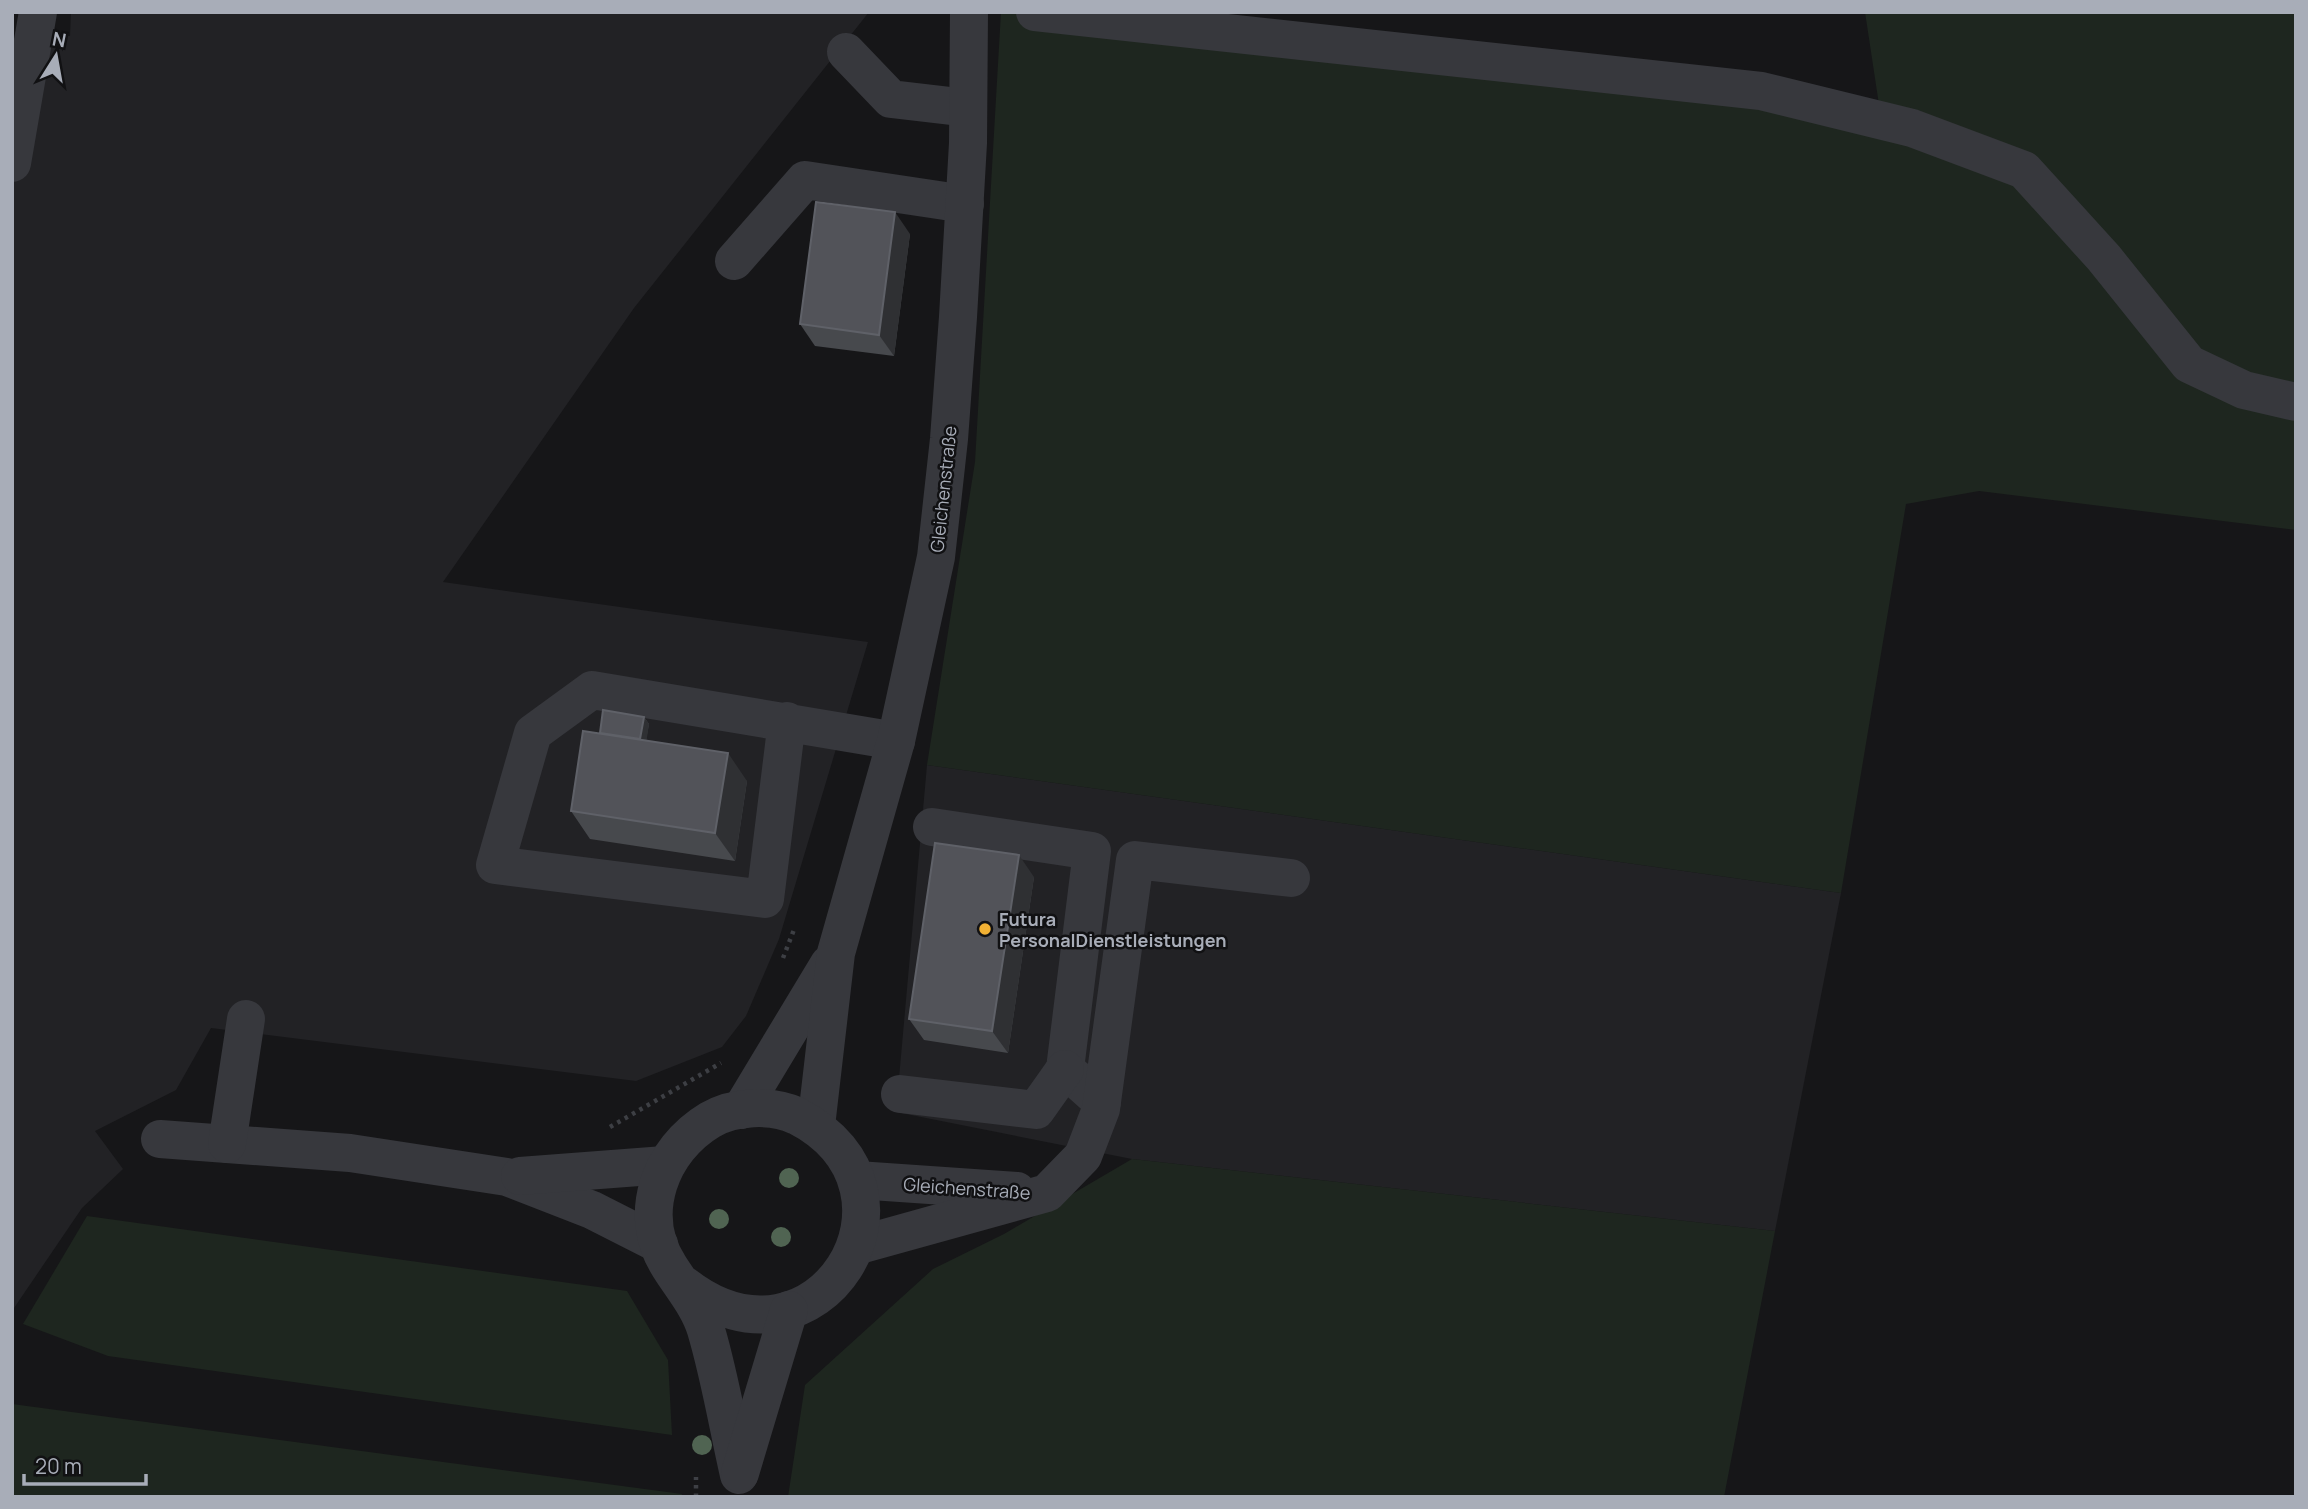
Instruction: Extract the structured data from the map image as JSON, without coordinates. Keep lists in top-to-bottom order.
{
  "streets": {
    "street": ["Gleichenstraße"]
  },
  "places": ["Futura PersonalDienstleistungen"],
  "scale_bar": "20 m",
  "north": "top"
}
